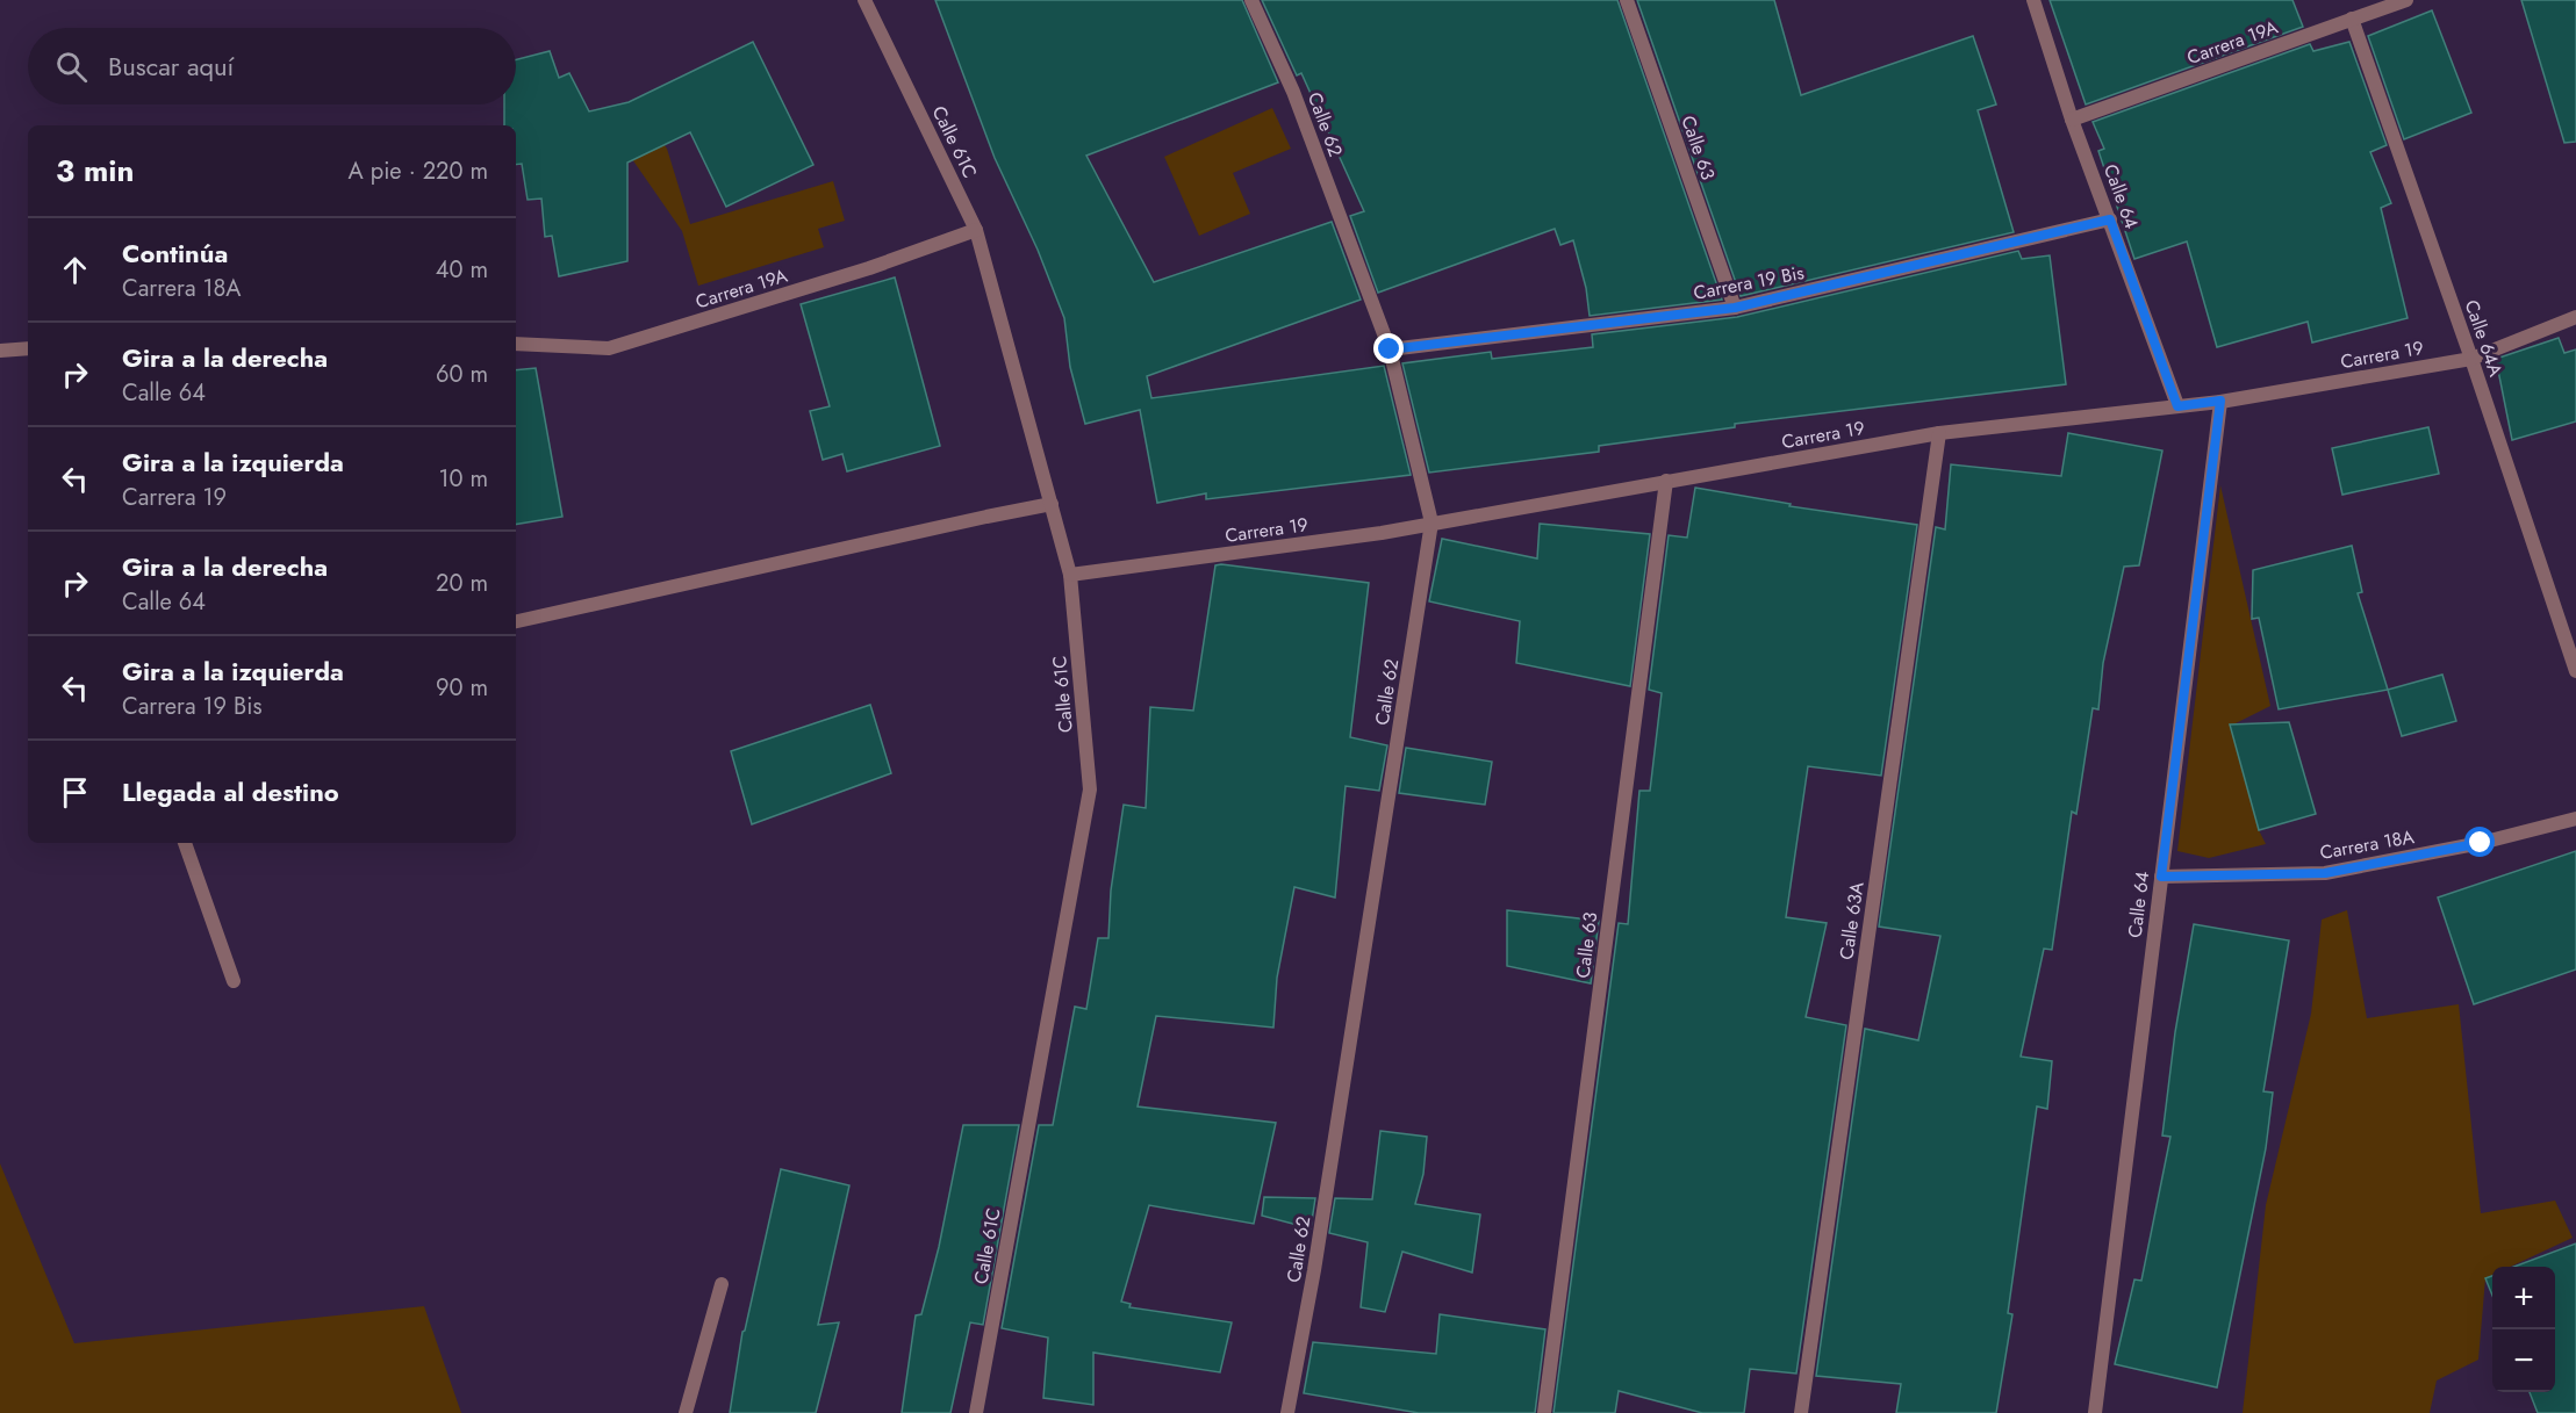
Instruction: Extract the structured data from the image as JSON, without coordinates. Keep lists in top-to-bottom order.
{
  "streets": {
    "street": [
      "Carrera 19A",
      "Calle 62",
      "Calle 61C",
      "Calle 63",
      "Calle 64",
      "Carrera 19 Bis",
      "Calle 64A",
      "Carrera 19",
      "Carrera 18A",
      "Calle 63A"
    ]
  },
  "crossings": [
    ["Carrera 19A", "Calle 61C"],
    ["Carrera 19A", "Calle 64"],
    ["Carrera 19A", "Calle 64A"],
    ["Calle 62", "Carrera 19 Bis"],
    ["Calle 62", "Carrera 19"],
    ["Calle 61C", "Carrera 19"],
    ["Calle 63", "Carrera 19 Bis"],
    ["Calle 63", "Carrera 19"],
    ["Calle 64", "Carrera 19 Bis"],
    ["Calle 64", "Carrera 19"],
    ["Calle 64", "Carrera 18A"],
    ["Calle 64A", "Carrera 19"],
    ["Carrera 19", "Calle 63A"]
  ],
  "page": {
    "search": "Buscar aquí",
    "heading": ["3 min", "A pie · 220 m"],
    "list": [
      ["Continúa", "Carrera 18A", "40 m"],
      ["Gira a la derecha", "Calle 64", "60 m"],
      ["Gira a la izquierda", "Carrera 19", "10 m"],
      ["Gira a la derecha", "Calle 64", "20 m"],
      ["Gira a la izquierda", "Carrera 19 Bis", "90 m"],
      "Llegada al destino"
    ],
    "map_buttons": ["+", "−"]
  }
}
